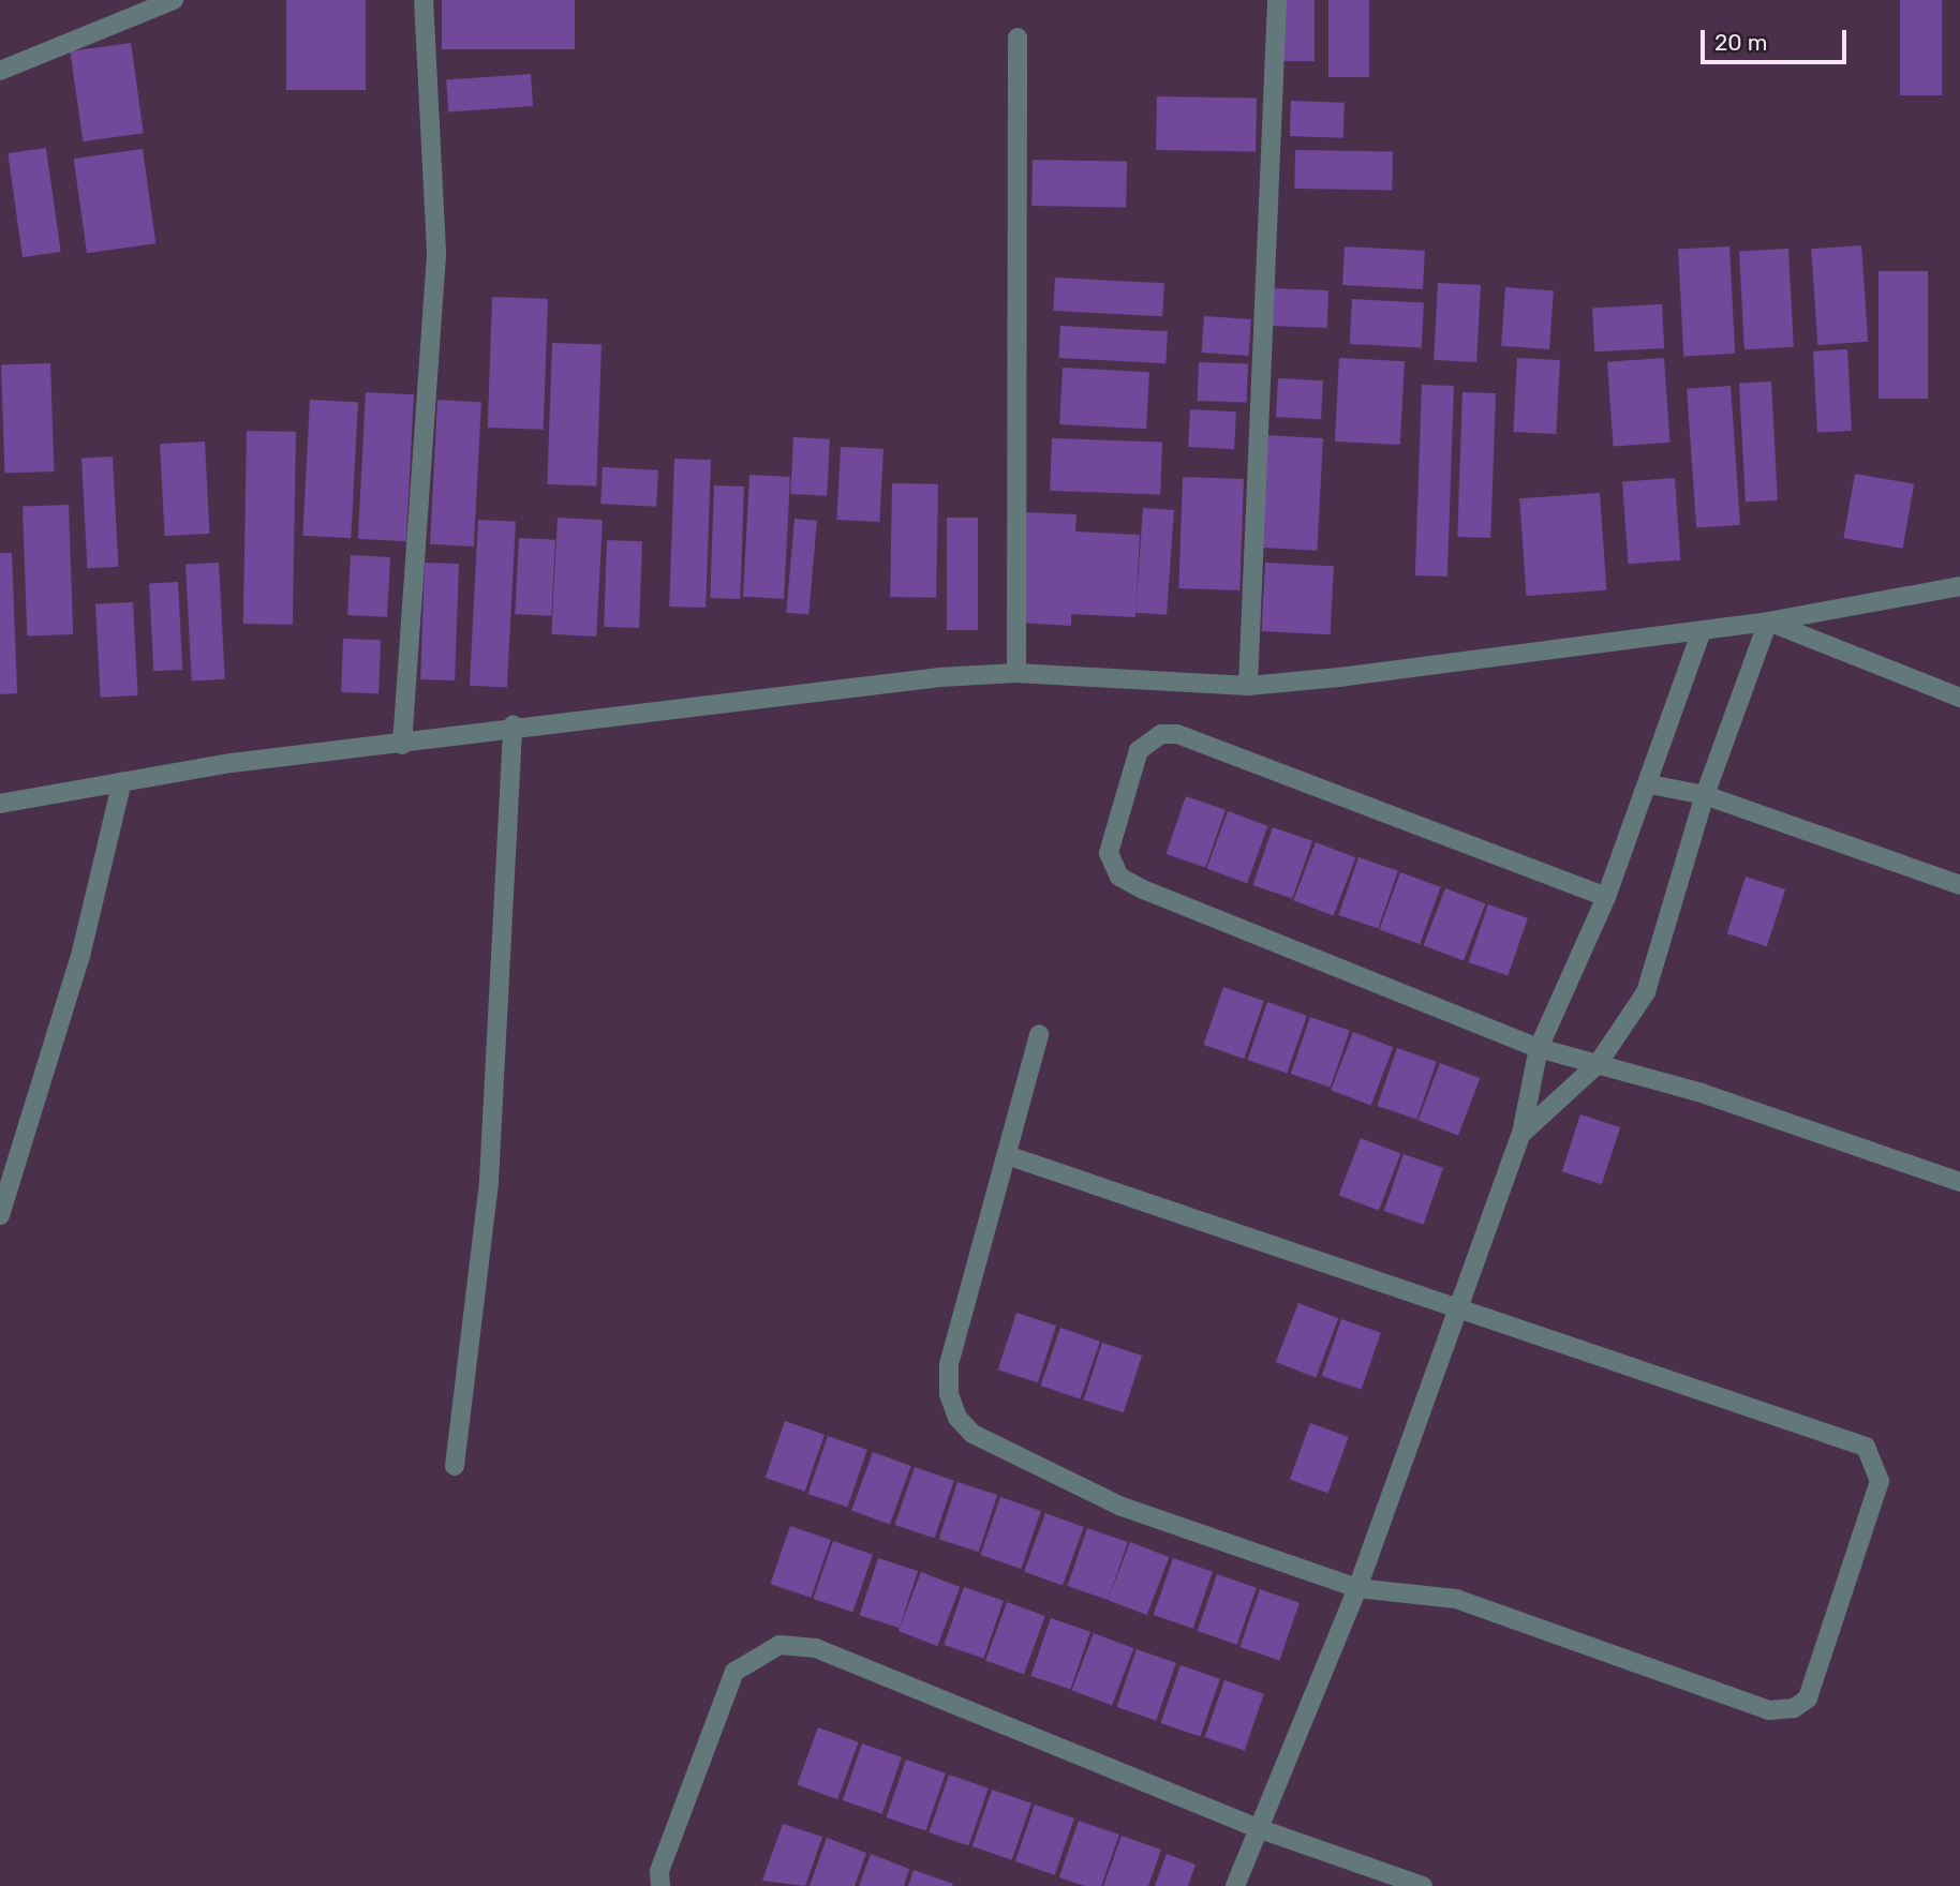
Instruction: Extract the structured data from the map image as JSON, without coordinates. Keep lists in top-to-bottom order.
{
  "scale_bar": "20 m"
}
